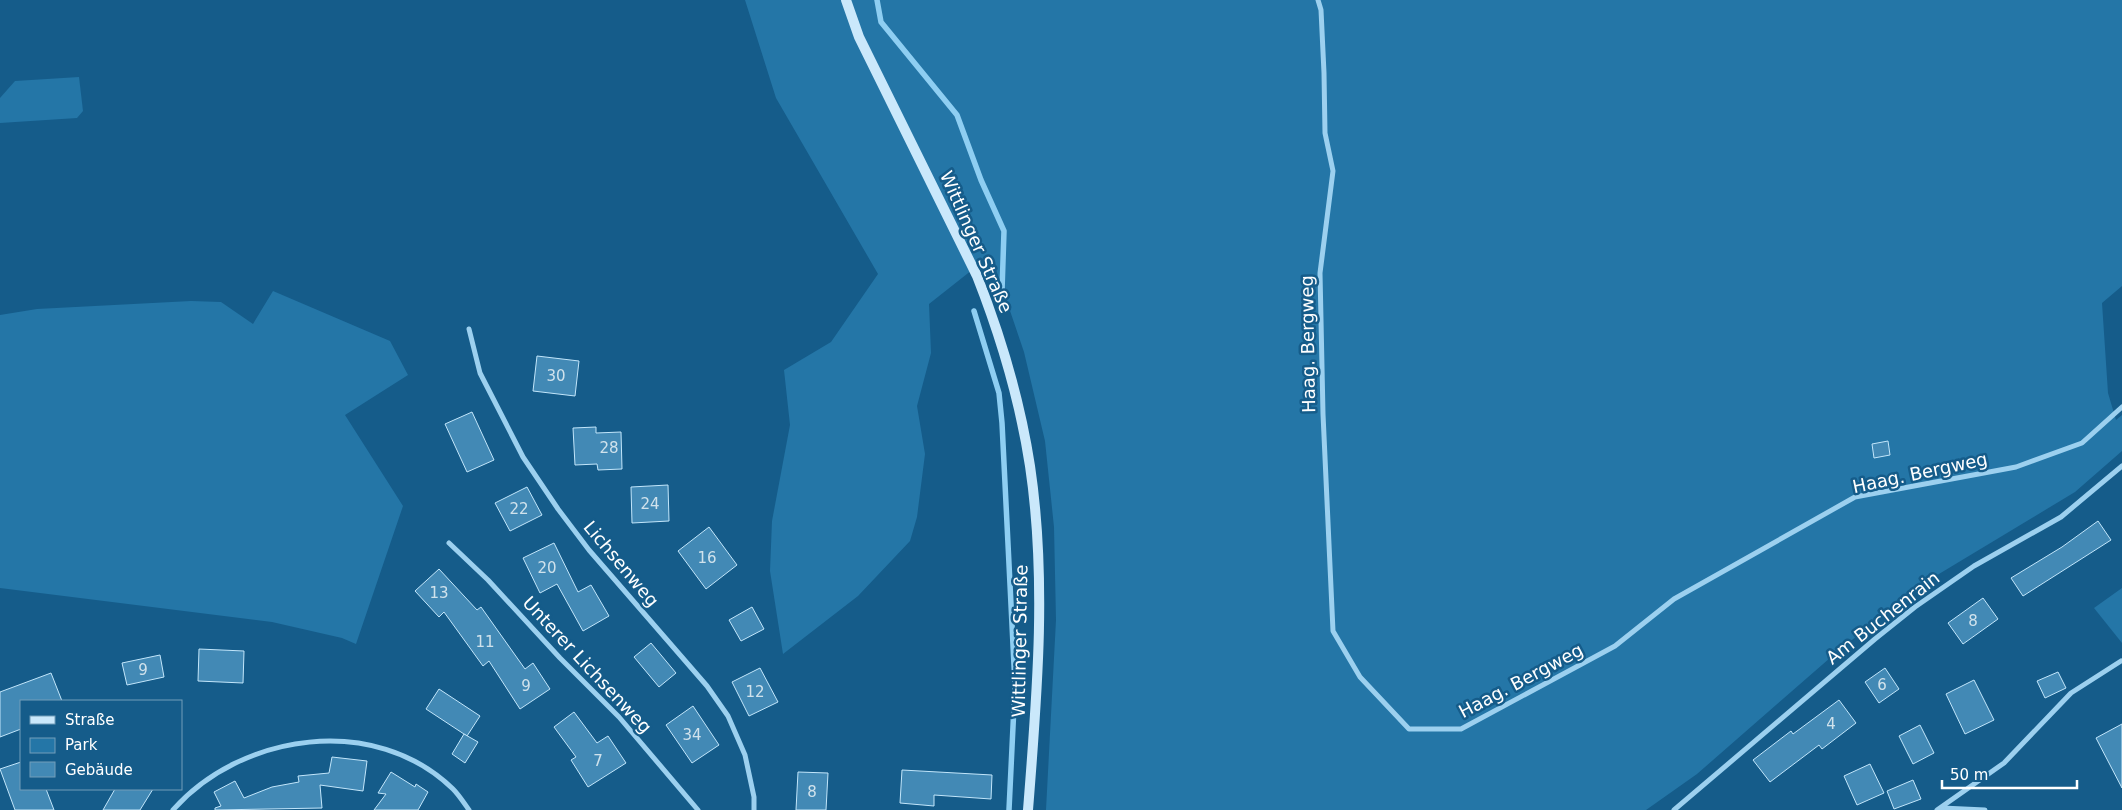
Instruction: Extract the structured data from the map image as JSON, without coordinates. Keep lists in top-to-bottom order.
{
  "streets": {
    "street": [
      "Wittlinger Straße",
      "Haag. Bergweg",
      "Lichsenweg",
      "Am Buchenrain",
      "Unterer Lichsenweg"
    ]
  },
  "house_numbers": [
    "30",
    "28",
    "24",
    "22",
    "16",
    "20",
    "13",
    "8",
    "11",
    "9",
    "6",
    "9",
    "12",
    "4",
    "34",
    "7",
    "8"
  ],
  "legend": ["Straße", "Park", "Gebäude"],
  "scale_bar": "50 m"
}
